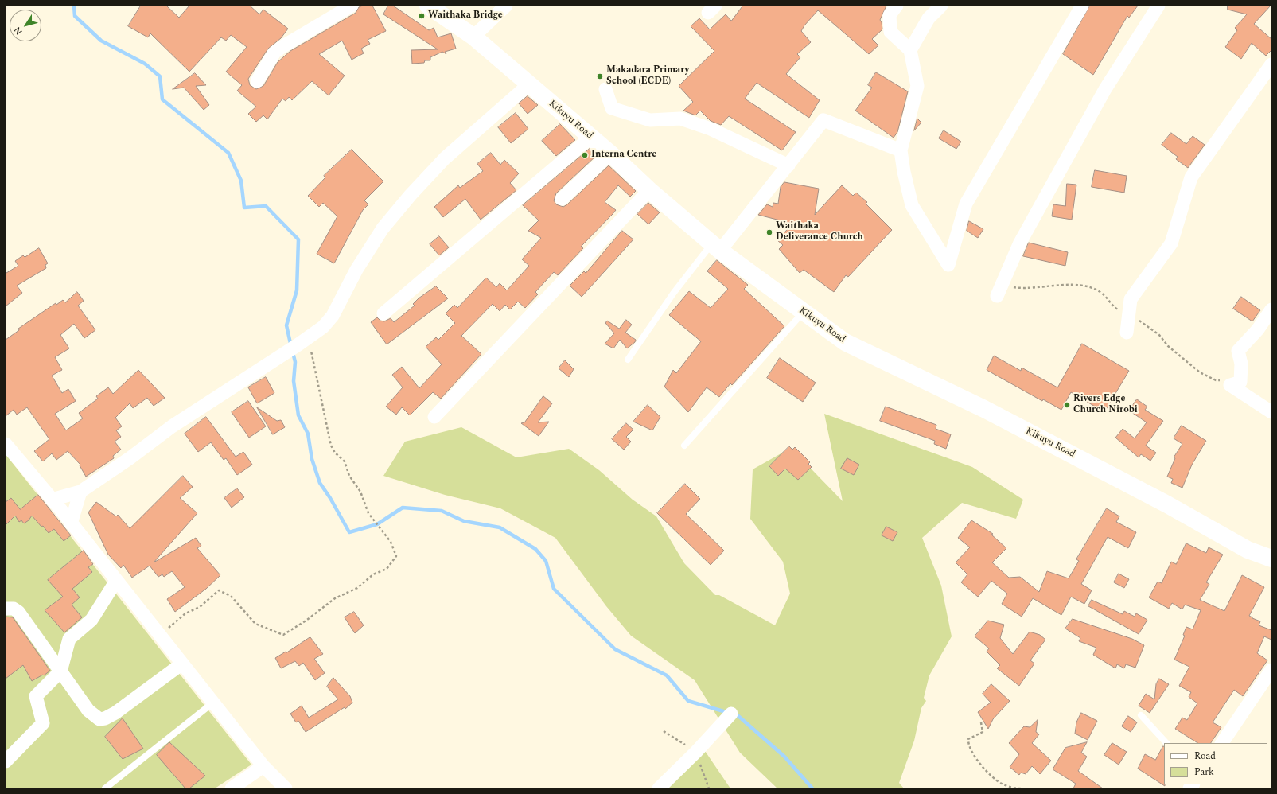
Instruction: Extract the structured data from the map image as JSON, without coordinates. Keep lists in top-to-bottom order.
{
  "streets": {
    "main road": ["Kikuyu Road"]
  },
  "places": [
    "Waithaka Bridge",
    "Makadara Primary School (ECDE)",
    "Interna Centre",
    "Waithaka Deliverance Church",
    "Rivers Edge Church Nirobi"
  ],
  "legend": ["Road", "Park"],
  "north": "bottom left"
}
